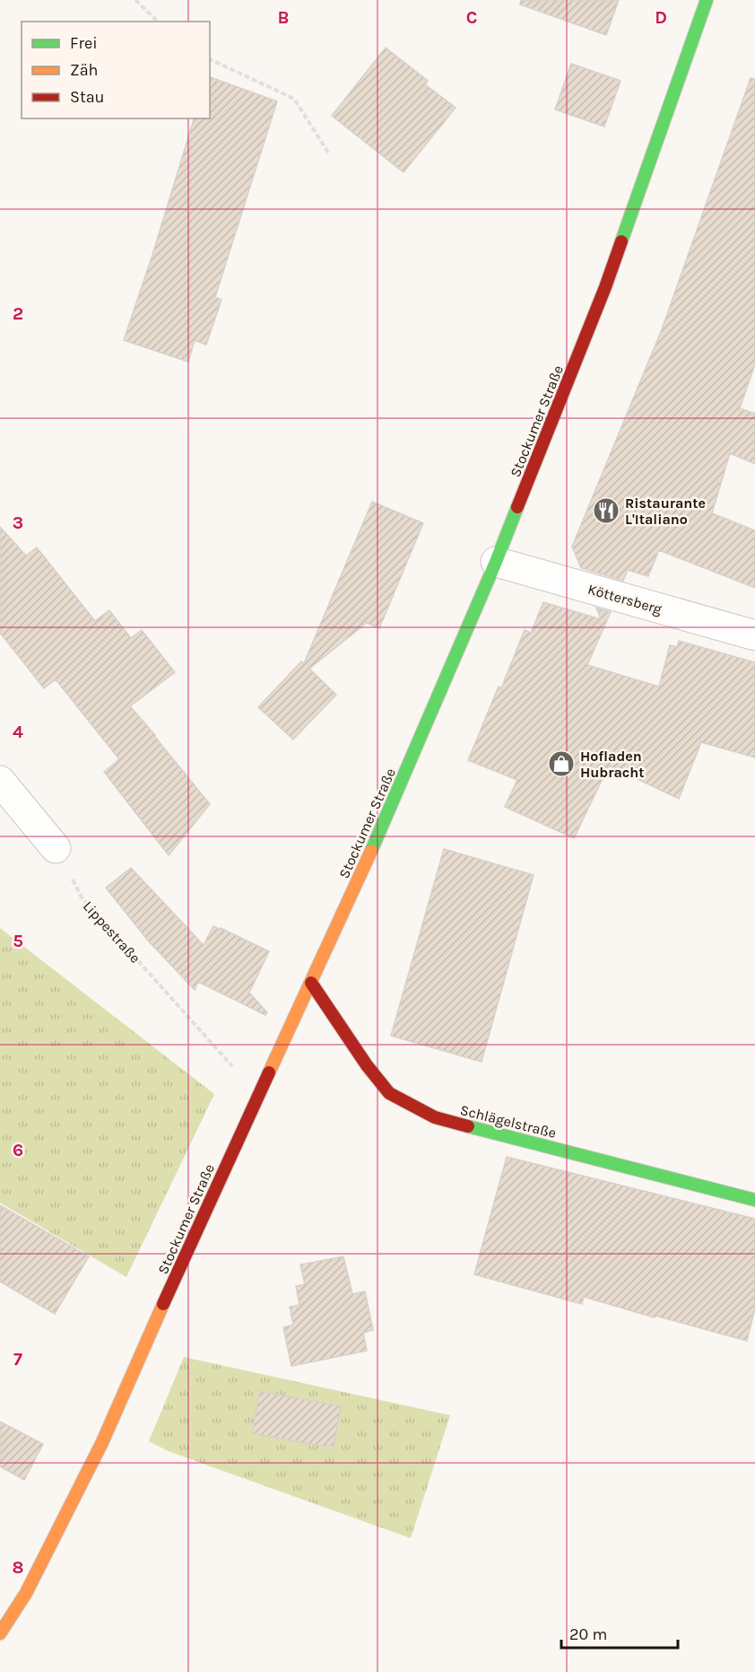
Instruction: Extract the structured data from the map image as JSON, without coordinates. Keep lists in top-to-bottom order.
{
  "streets": {
    "main road": ["Stockumer Straße", "Schlägelstraße"],
    "street": ["Köttersberg"],
    "path": ["Lippestraße"]
  },
  "crossings": [
    ["Stockumer Straße", "Köttersberg"],
    ["Stockumer Straße", "Schlägelstraße"]
  ],
  "places": {
    "restaurant": ["Ristaurante L'Italiano"],
    "shop": ["Hofladen Hubracht"]
  },
  "legend": ["Frei", "Zäh", "Stau"],
  "scale_bar": "20 m",
  "grid": {
    "columns": ["B", "C", "D"],
    "rows": [
      "2",
      "3",
      "4",
      "5",
      "6",
      "7",
      "8"
    ]
  }
}
